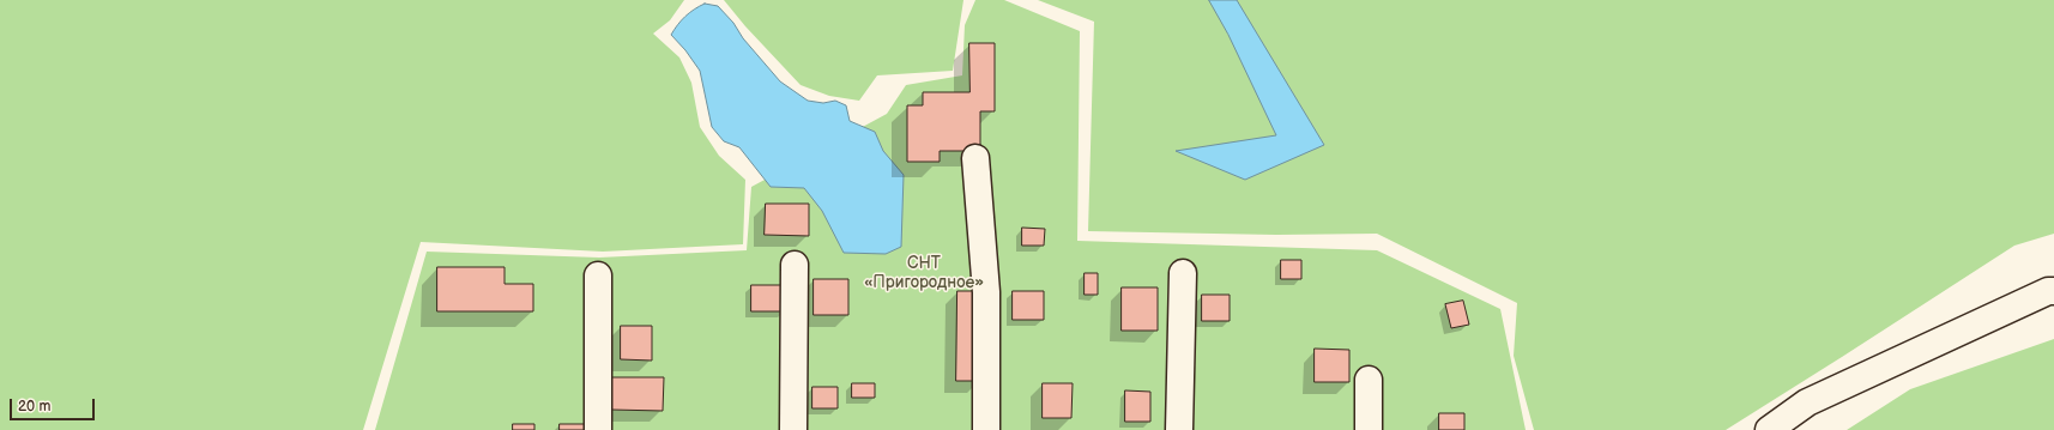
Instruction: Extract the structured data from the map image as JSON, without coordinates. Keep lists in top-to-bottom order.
{
  "parks": ["СНТ «Пригородное»"],
  "scale_bar": "20 m"
}
